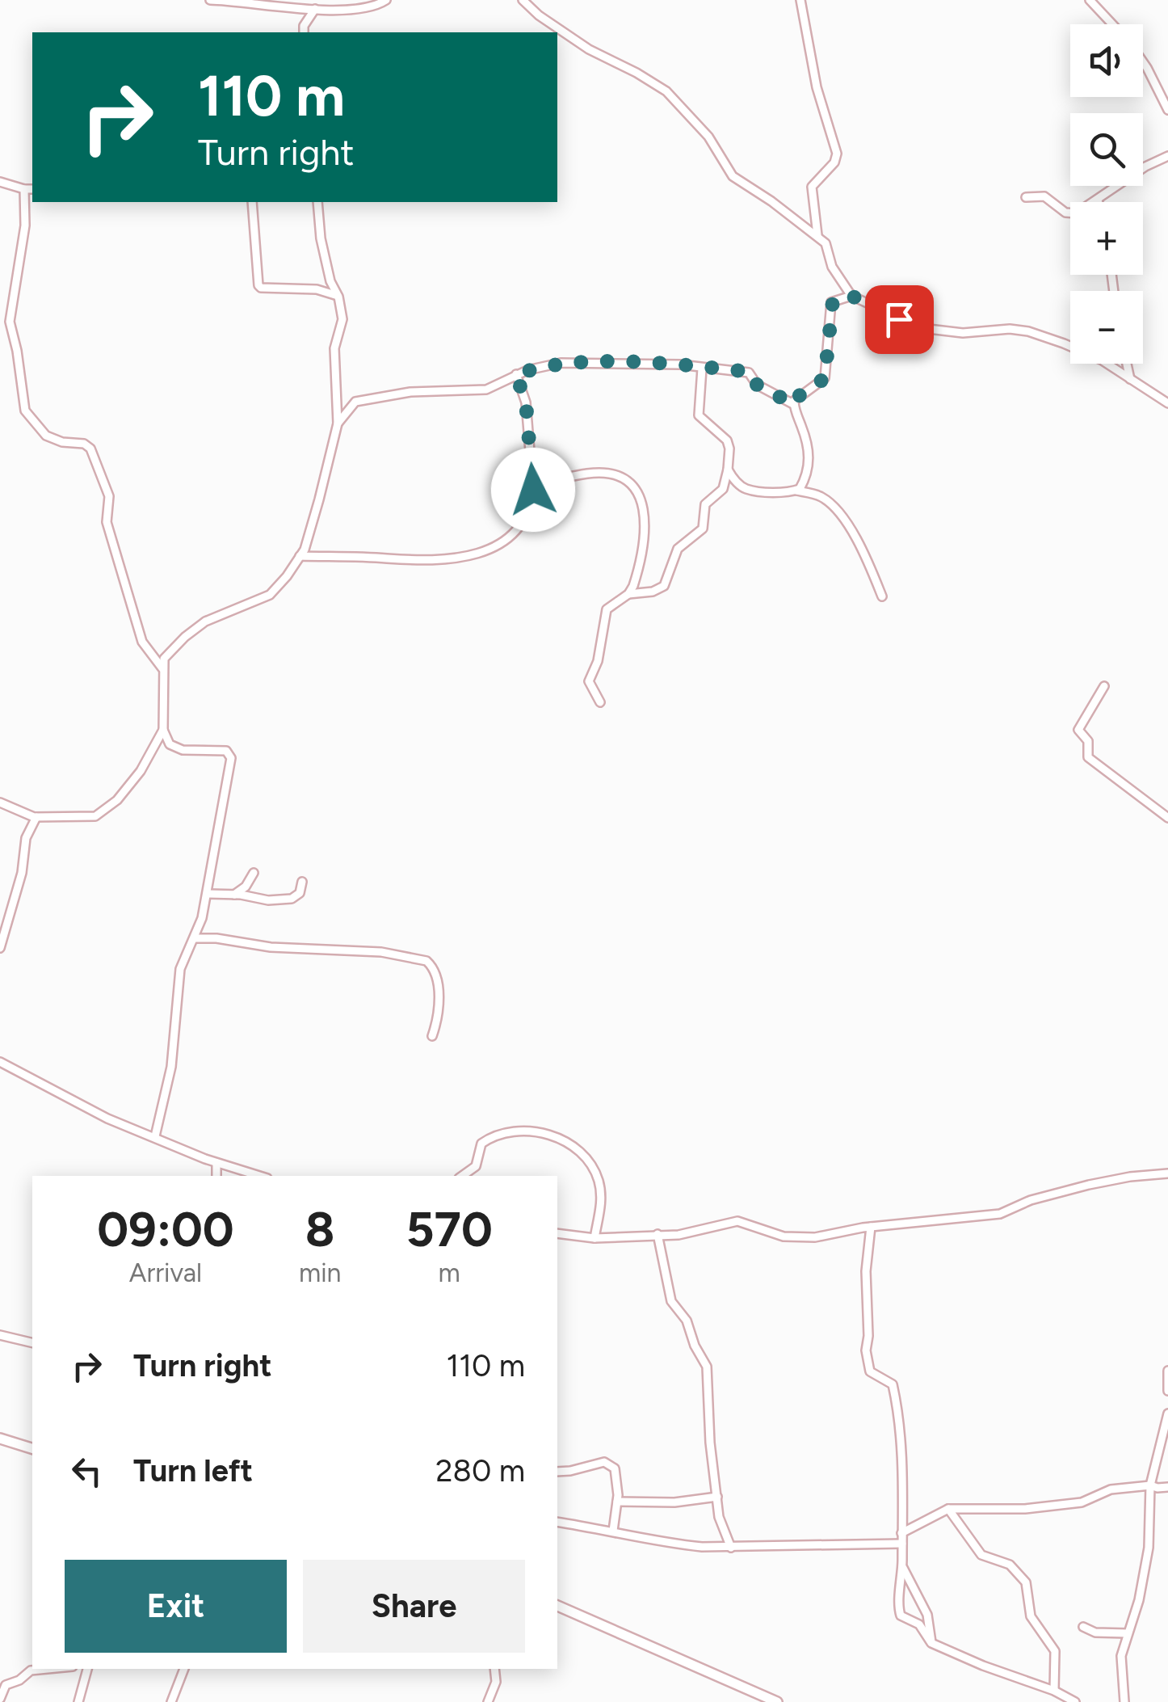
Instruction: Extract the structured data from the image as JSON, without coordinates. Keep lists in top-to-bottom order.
{
  "page": {
    "map_buttons": ["+", "−"],
    "turn": ["110 m", "Turn right"],
    "eta": [
      "09:00",
      "Arrival",
      "8",
      "min",
      "570",
      "m"
    ],
    "list": [
      {
        "name": "Turn right",
        "value": "110 m"
      },
      {
        "name": "Turn left",
        "value": "280 m"
      }
    ],
    "buttons": ["Exit", "Share"]
  }
}
